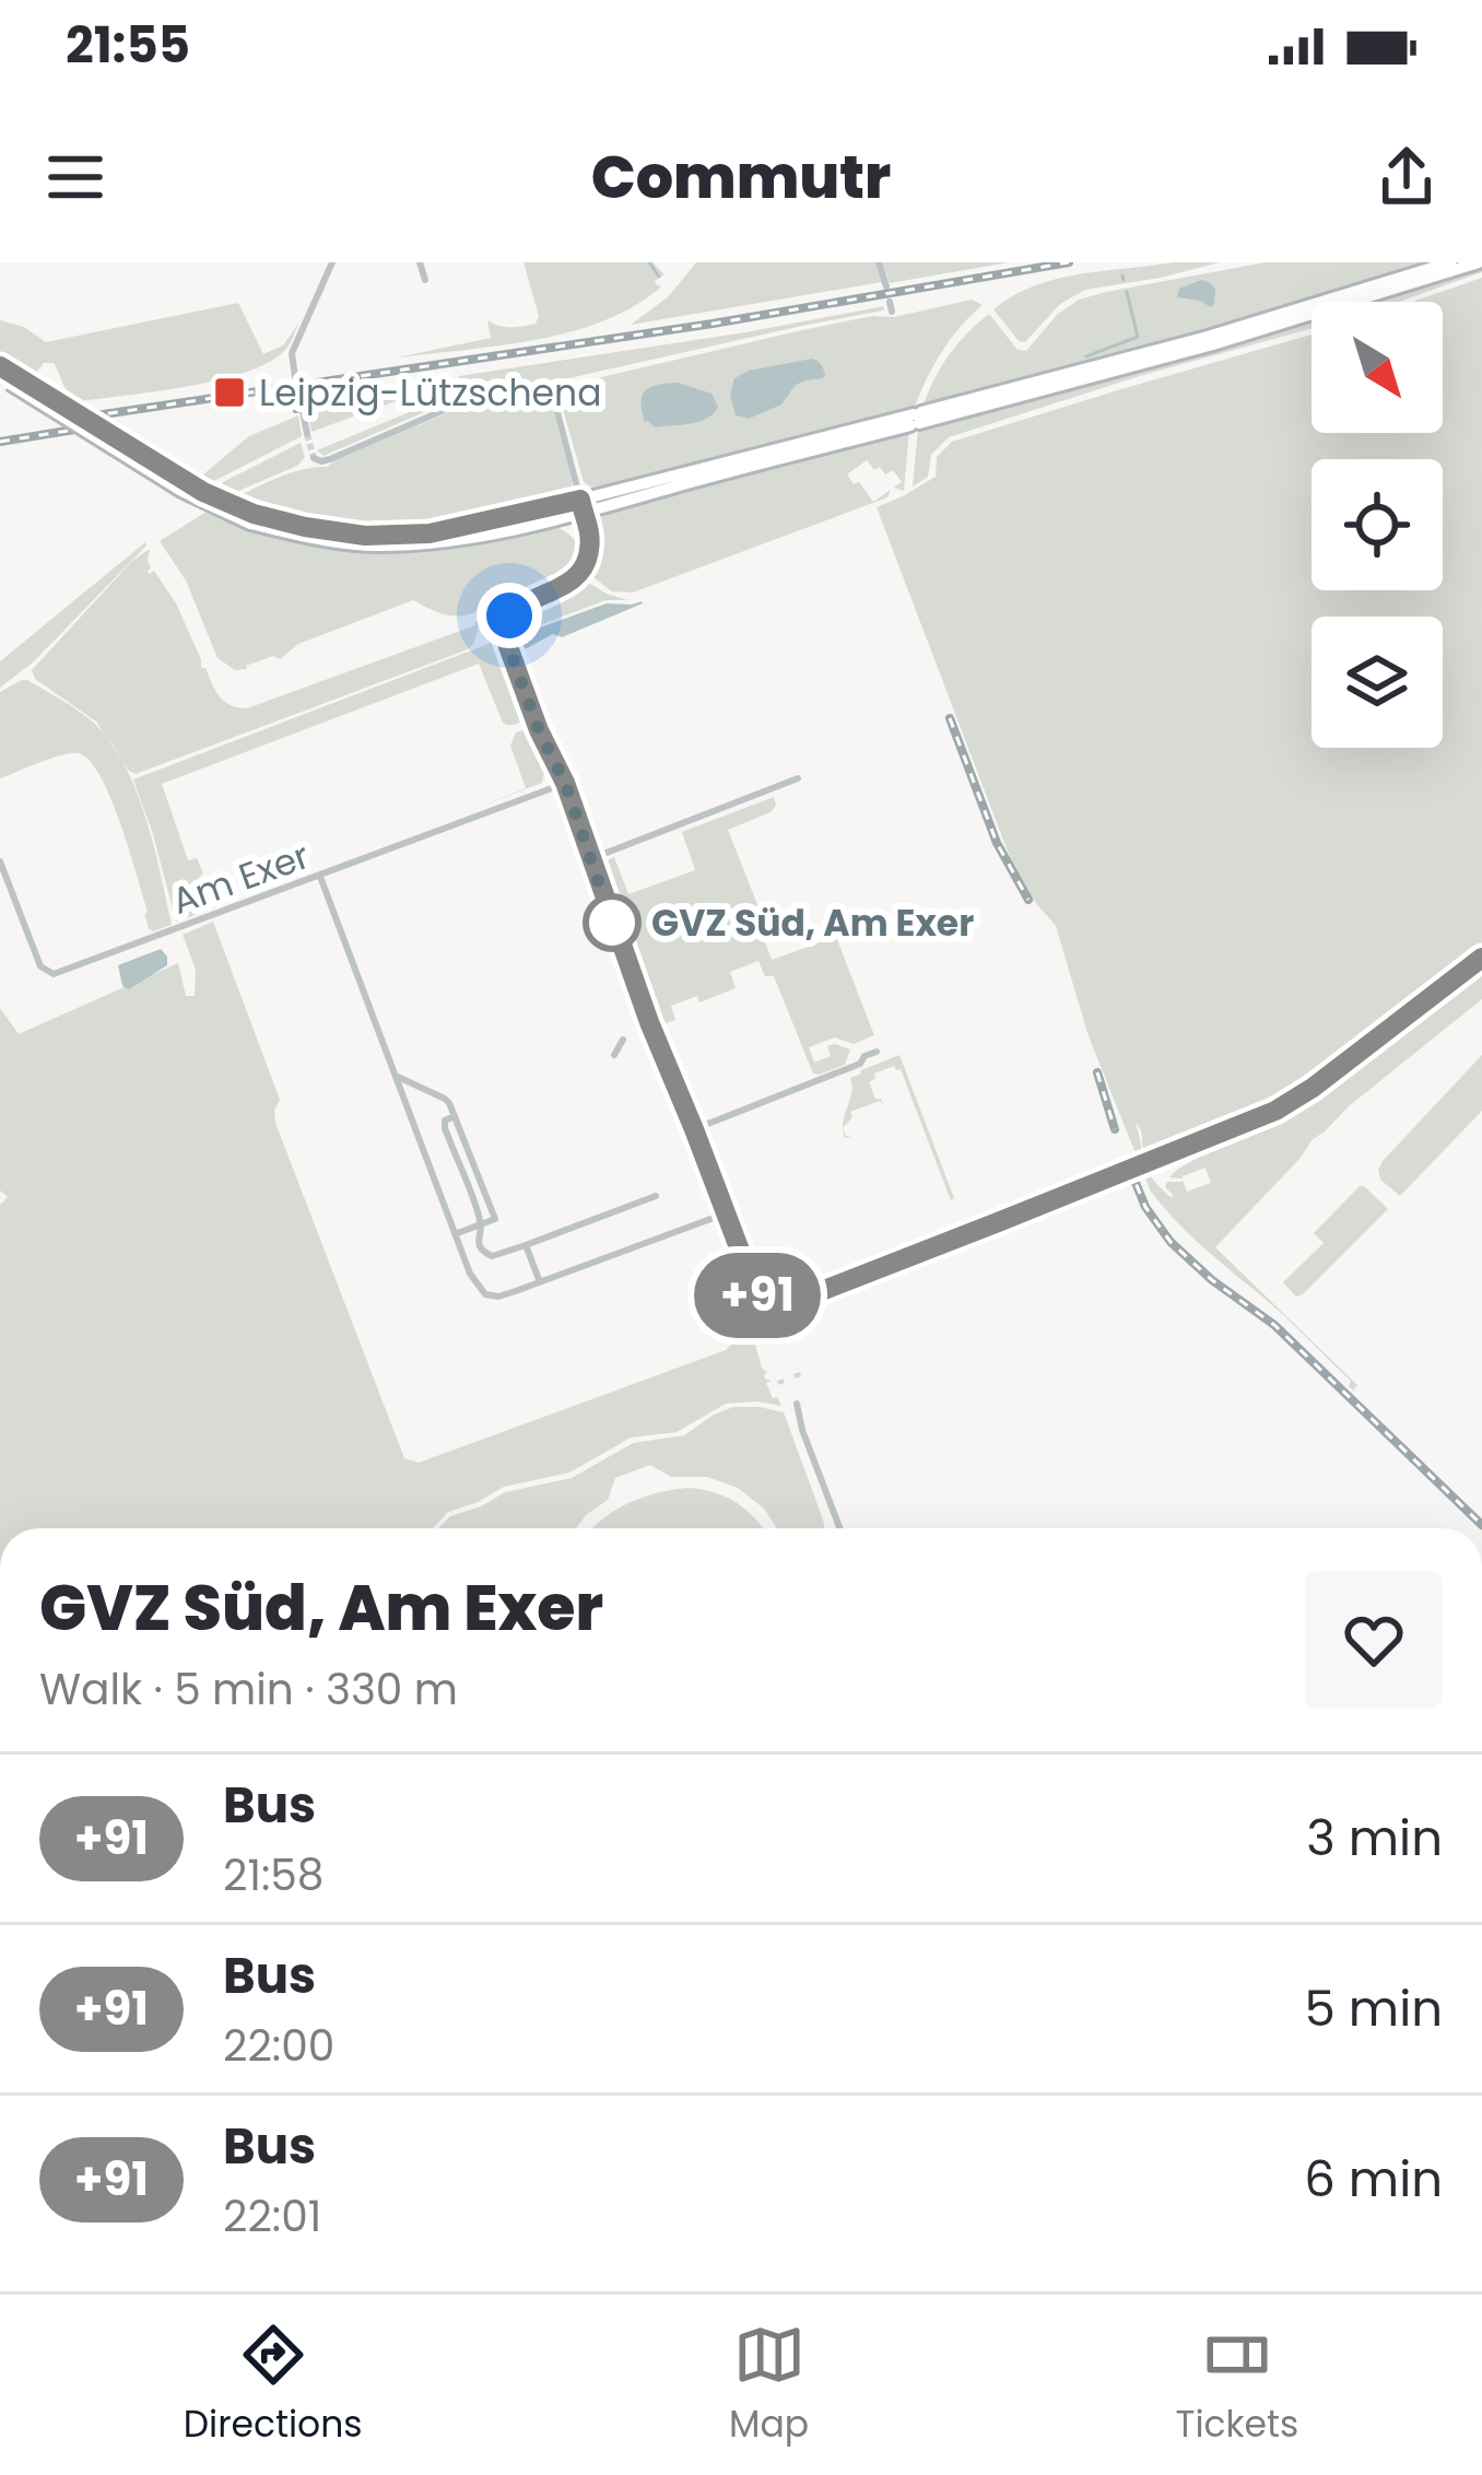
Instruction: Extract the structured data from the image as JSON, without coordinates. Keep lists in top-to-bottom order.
{
  "streets": {
    "street": ["Am Exer"]
  },
  "places": {
    "transit": ["Leipzig-Lützschena"],
    "other": ["GVZ Süd, Am Exer"]
  },
  "lines": ["bus line +91"],
  "north": "bottom right",
  "page": {
    "status": "21:55",
    "header": "Commutr",
    "on_map": "+91",
    "heading": ["GVZ Süd, Am Exer", "Walk · 5 min · 330 m"],
    "list": [
      {
        "mark": "+91",
        "name": "Bus",
        "note": "21:58",
        "value": "3 min"
      },
      {
        "mark": "+91",
        "name": "Bus",
        "note": "22:00",
        "value": "5 min"
      },
      {
        "mark": "+91",
        "name": "Bus",
        "note": "22:01",
        "value": "6 min"
      }
    ],
    "tabs": ["Directions", "Map", "Tickets"]
  }
}
